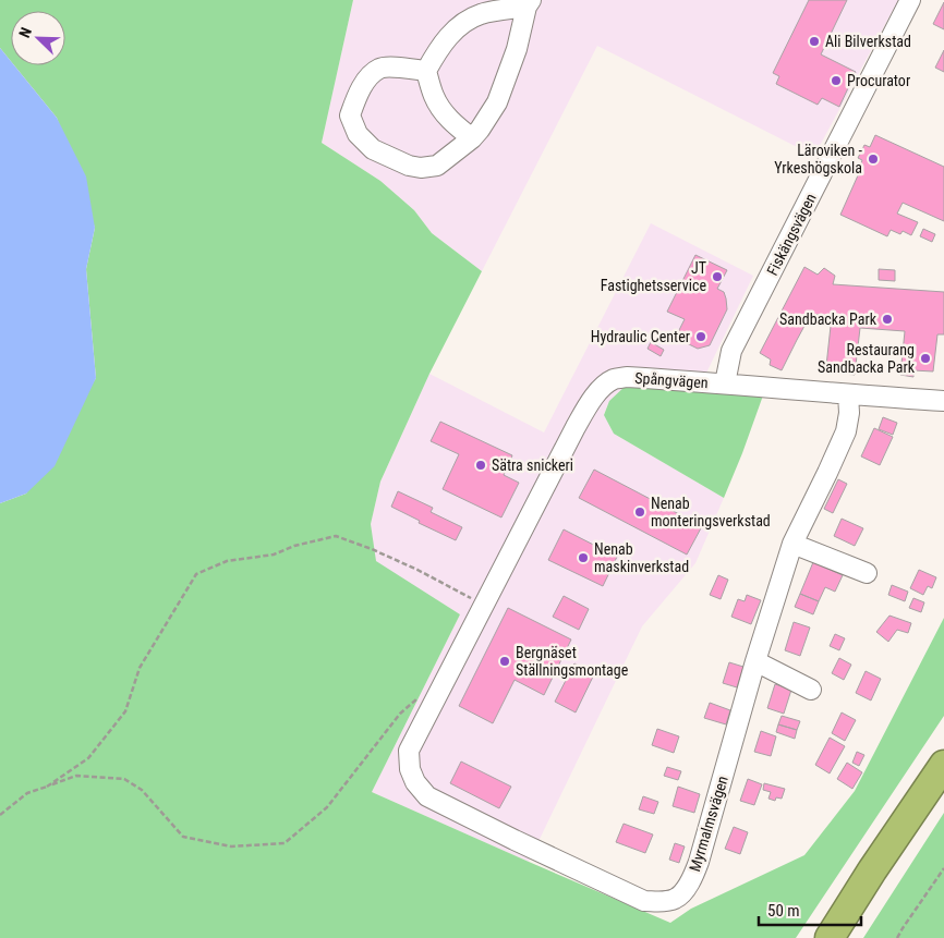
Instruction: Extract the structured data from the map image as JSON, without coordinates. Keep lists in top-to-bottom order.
{
  "streets": {
    "street": ["Fiskängsvägen", "Spångvägen", "Myrmalmsvägen"]
  },
  "crossings": [
    ["Fiskängsvägen", "Spångvägen"],
    ["Spångvägen", "Myrmalmsvägen"]
  ],
  "places": [
    "Ali Bilverkstad",
    "Procurator",
    "Läroviken - Yrkeshögskola",
    "JT Fastighetsservice",
    "Sandbacka Park",
    "Hydraulic Center",
    "Restaurang Sandbacka Park",
    "Sätra snickeri",
    "Nenab monteringsverkstad",
    "Nenab maskinverkstad",
    "Bergnäset Ställningsmontage"
  ],
  "scale_bar": "50 m",
  "north": "top left"
}
